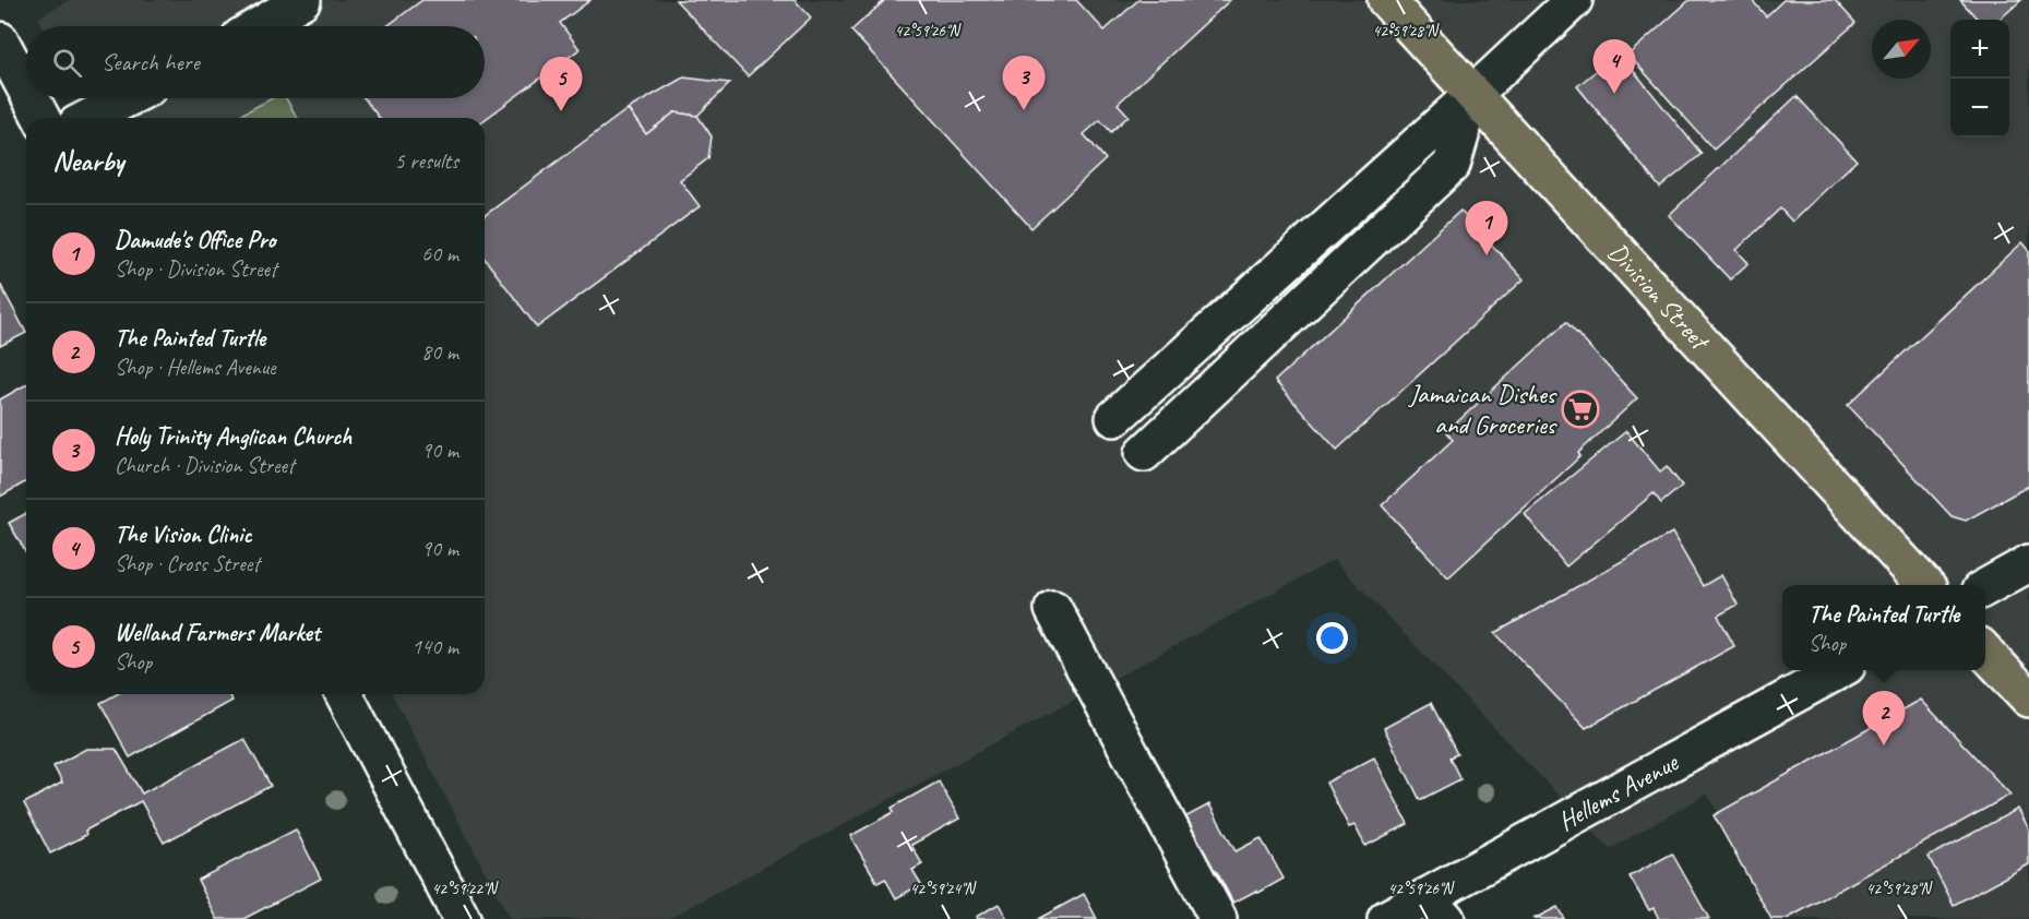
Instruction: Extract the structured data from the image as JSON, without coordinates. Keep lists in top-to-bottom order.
{
  "streets": {
    "main road": ["Division Street"],
    "street": ["Hellems Avenue"]
  },
  "places": {
    "supermarket": ["Jamaican Dishes and Groceries"]
  },
  "north": "top right",
  "page": {
    "map_buttons": ["+", "−"],
    "search": "Search here",
    "pins": [
      "4",
      "3",
      "5",
      "1",
      "2"
    ],
    "heading": ["Nearby", "5 results"],
    "list": [
      {
        "mark": "1",
        "name": "Damude's Office Pro",
        "note": "Shop · Division Street",
        "value": "60 m"
      },
      {
        "mark": "2",
        "name": "The Painted Turtle",
        "note": "Shop · Hellems Avenue",
        "value": "80 m"
      },
      {
        "mark": "3",
        "name": "Holy Trinity Anglican Church",
        "note": "Church · Division Street",
        "value": "90 m"
      },
      {
        "mark": "4",
        "name": "The Vision Clinic",
        "note": "Shop · Cross Street",
        "value": "90 m"
      },
      {
        "mark": "5",
        "name": "Welland Farmers Market",
        "note": "Shop",
        "value": "140 m"
      }
    ],
    "popup": ["The Painted Turtle", "Shop"]
  },
  "coordinates": [
    "42°59'26\"N",
    "42°59'28\"N",
    "42°59'22\"N",
    "42°59'24\"N"
  ]
}
